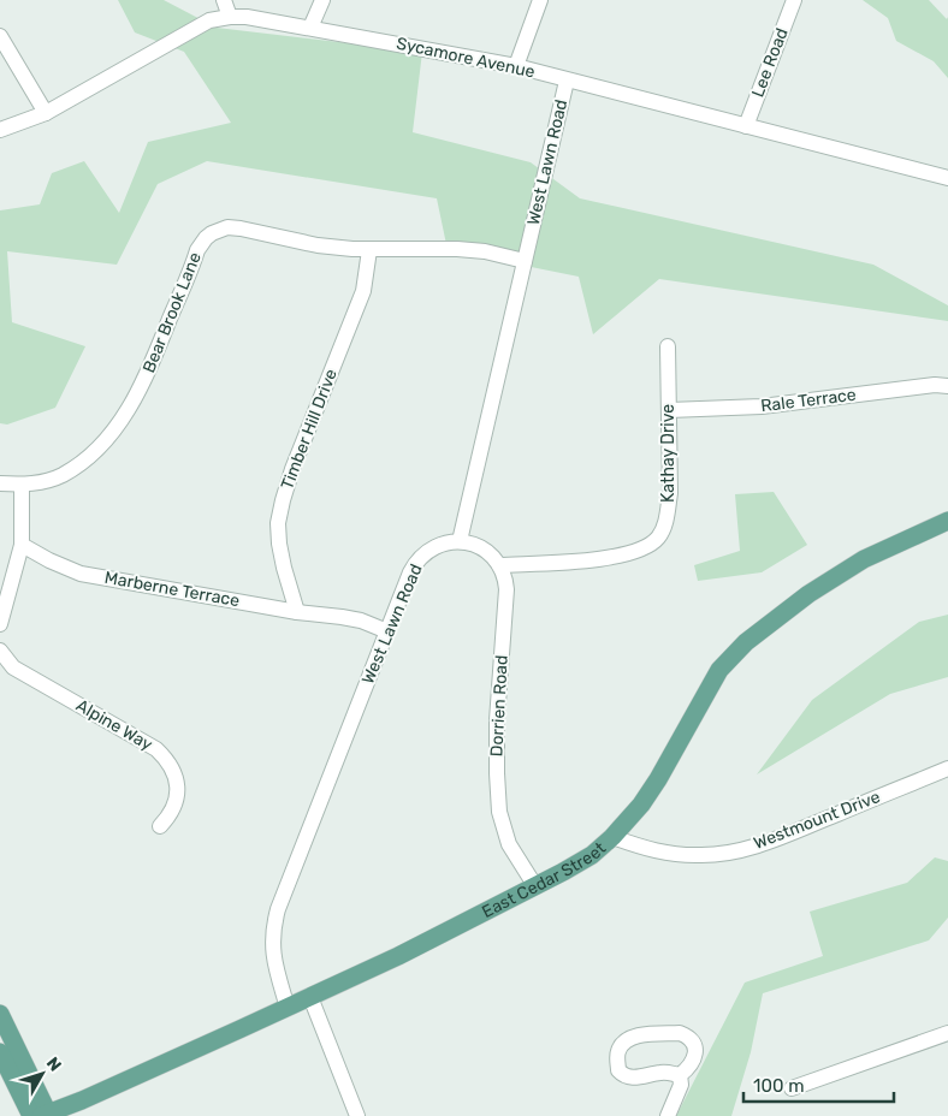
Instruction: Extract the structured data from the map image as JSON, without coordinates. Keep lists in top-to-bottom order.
{
  "streets": {
    "main road": ["East Cedar Street"],
    "street": [
      "Sycamore Avenue",
      "Lee Road",
      "West Lawn Road",
      "Bear Brook Lane",
      "Rale Terrace",
      "Timber Hill Drive",
      "Kathay Drive",
      "Marberne Terrace",
      "Dorrien Road",
      "Alpine Way",
      "Westmount Drive"
    ]
  },
  "crossings": [
    ["Sycamore Avenue", "Lee Road"],
    ["Sycamore Avenue", "West Lawn Road"],
    ["West Lawn Road", "Bear Brook Lane"],
    ["West Lawn Road", "Marberne Terrace"],
    ["West Lawn Road", "East Cedar Street"],
    ["Bear Brook Lane", "Timber Hill Drive"],
    ["Rale Terrace", "Kathay Drive"],
    ["Timber Hill Drive", "Marberne Terrace"],
    ["Kathay Drive", "Dorrien Road"],
    ["Dorrien Road", "East Cedar Street"],
    ["Westmount Drive", "East Cedar Street"]
  ],
  "scale_bar": "100 m",
  "north": "top right"
}
